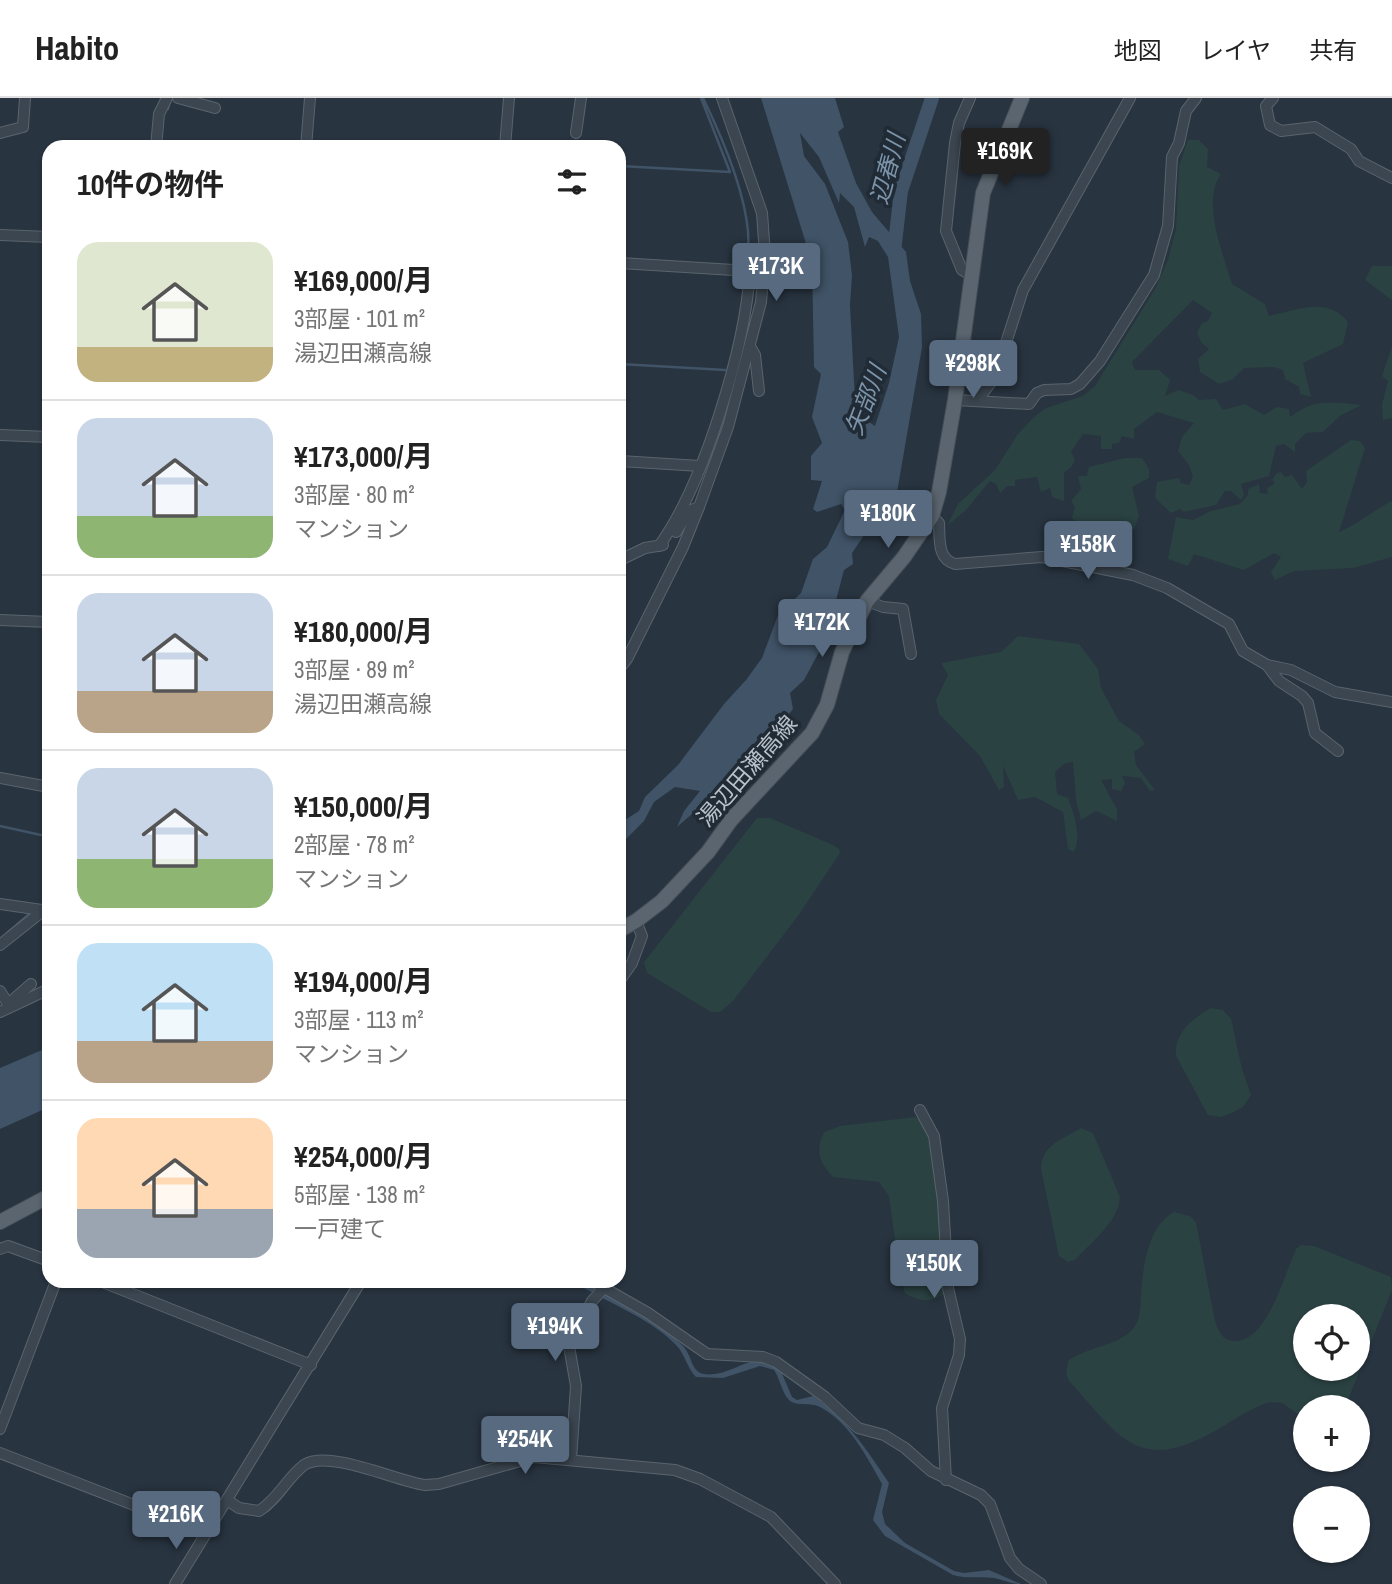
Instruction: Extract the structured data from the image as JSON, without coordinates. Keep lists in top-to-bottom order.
{
  "streets": {
    "main road": ["湯辺田瀬高線"]
  },
  "water": ["辺春川", "矢部川"],
  "page": {
    "header": "Habito",
    "nav": ["地図", "レイヤ", "共有"],
    "price": [
      "¥169K",
      "¥173K",
      "¥298K",
      "¥180K",
      "¥158K",
      "¥172K",
      "¥150K",
      "¥194K",
      "¥254K",
      "¥216K"
    ],
    "heading": "10件の物件",
    "list": [
      {
        "name": "¥169,000/月",
        "note": "3部屋 · 101 m² · 湯辺田瀬高線"
      },
      {
        "name": "¥173,000/月",
        "note": "3部屋 · 80 m² · マンション"
      },
      {
        "name": "¥180,000/月",
        "note": "3部屋 · 89 m² · 湯辺田瀬高線"
      },
      {
        "name": "¥150,000/月",
        "note": "2部屋 · 78 m² · マンション"
      },
      {
        "name": "¥194,000/月",
        "note": "3部屋 · 113 m² · マンション"
      },
      {
        "name": "¥254,000/月",
        "note": "5部屋 · 138 m² · 一戸建て"
      }
    ],
    "map_buttons": ["+", "−"]
  }
}
